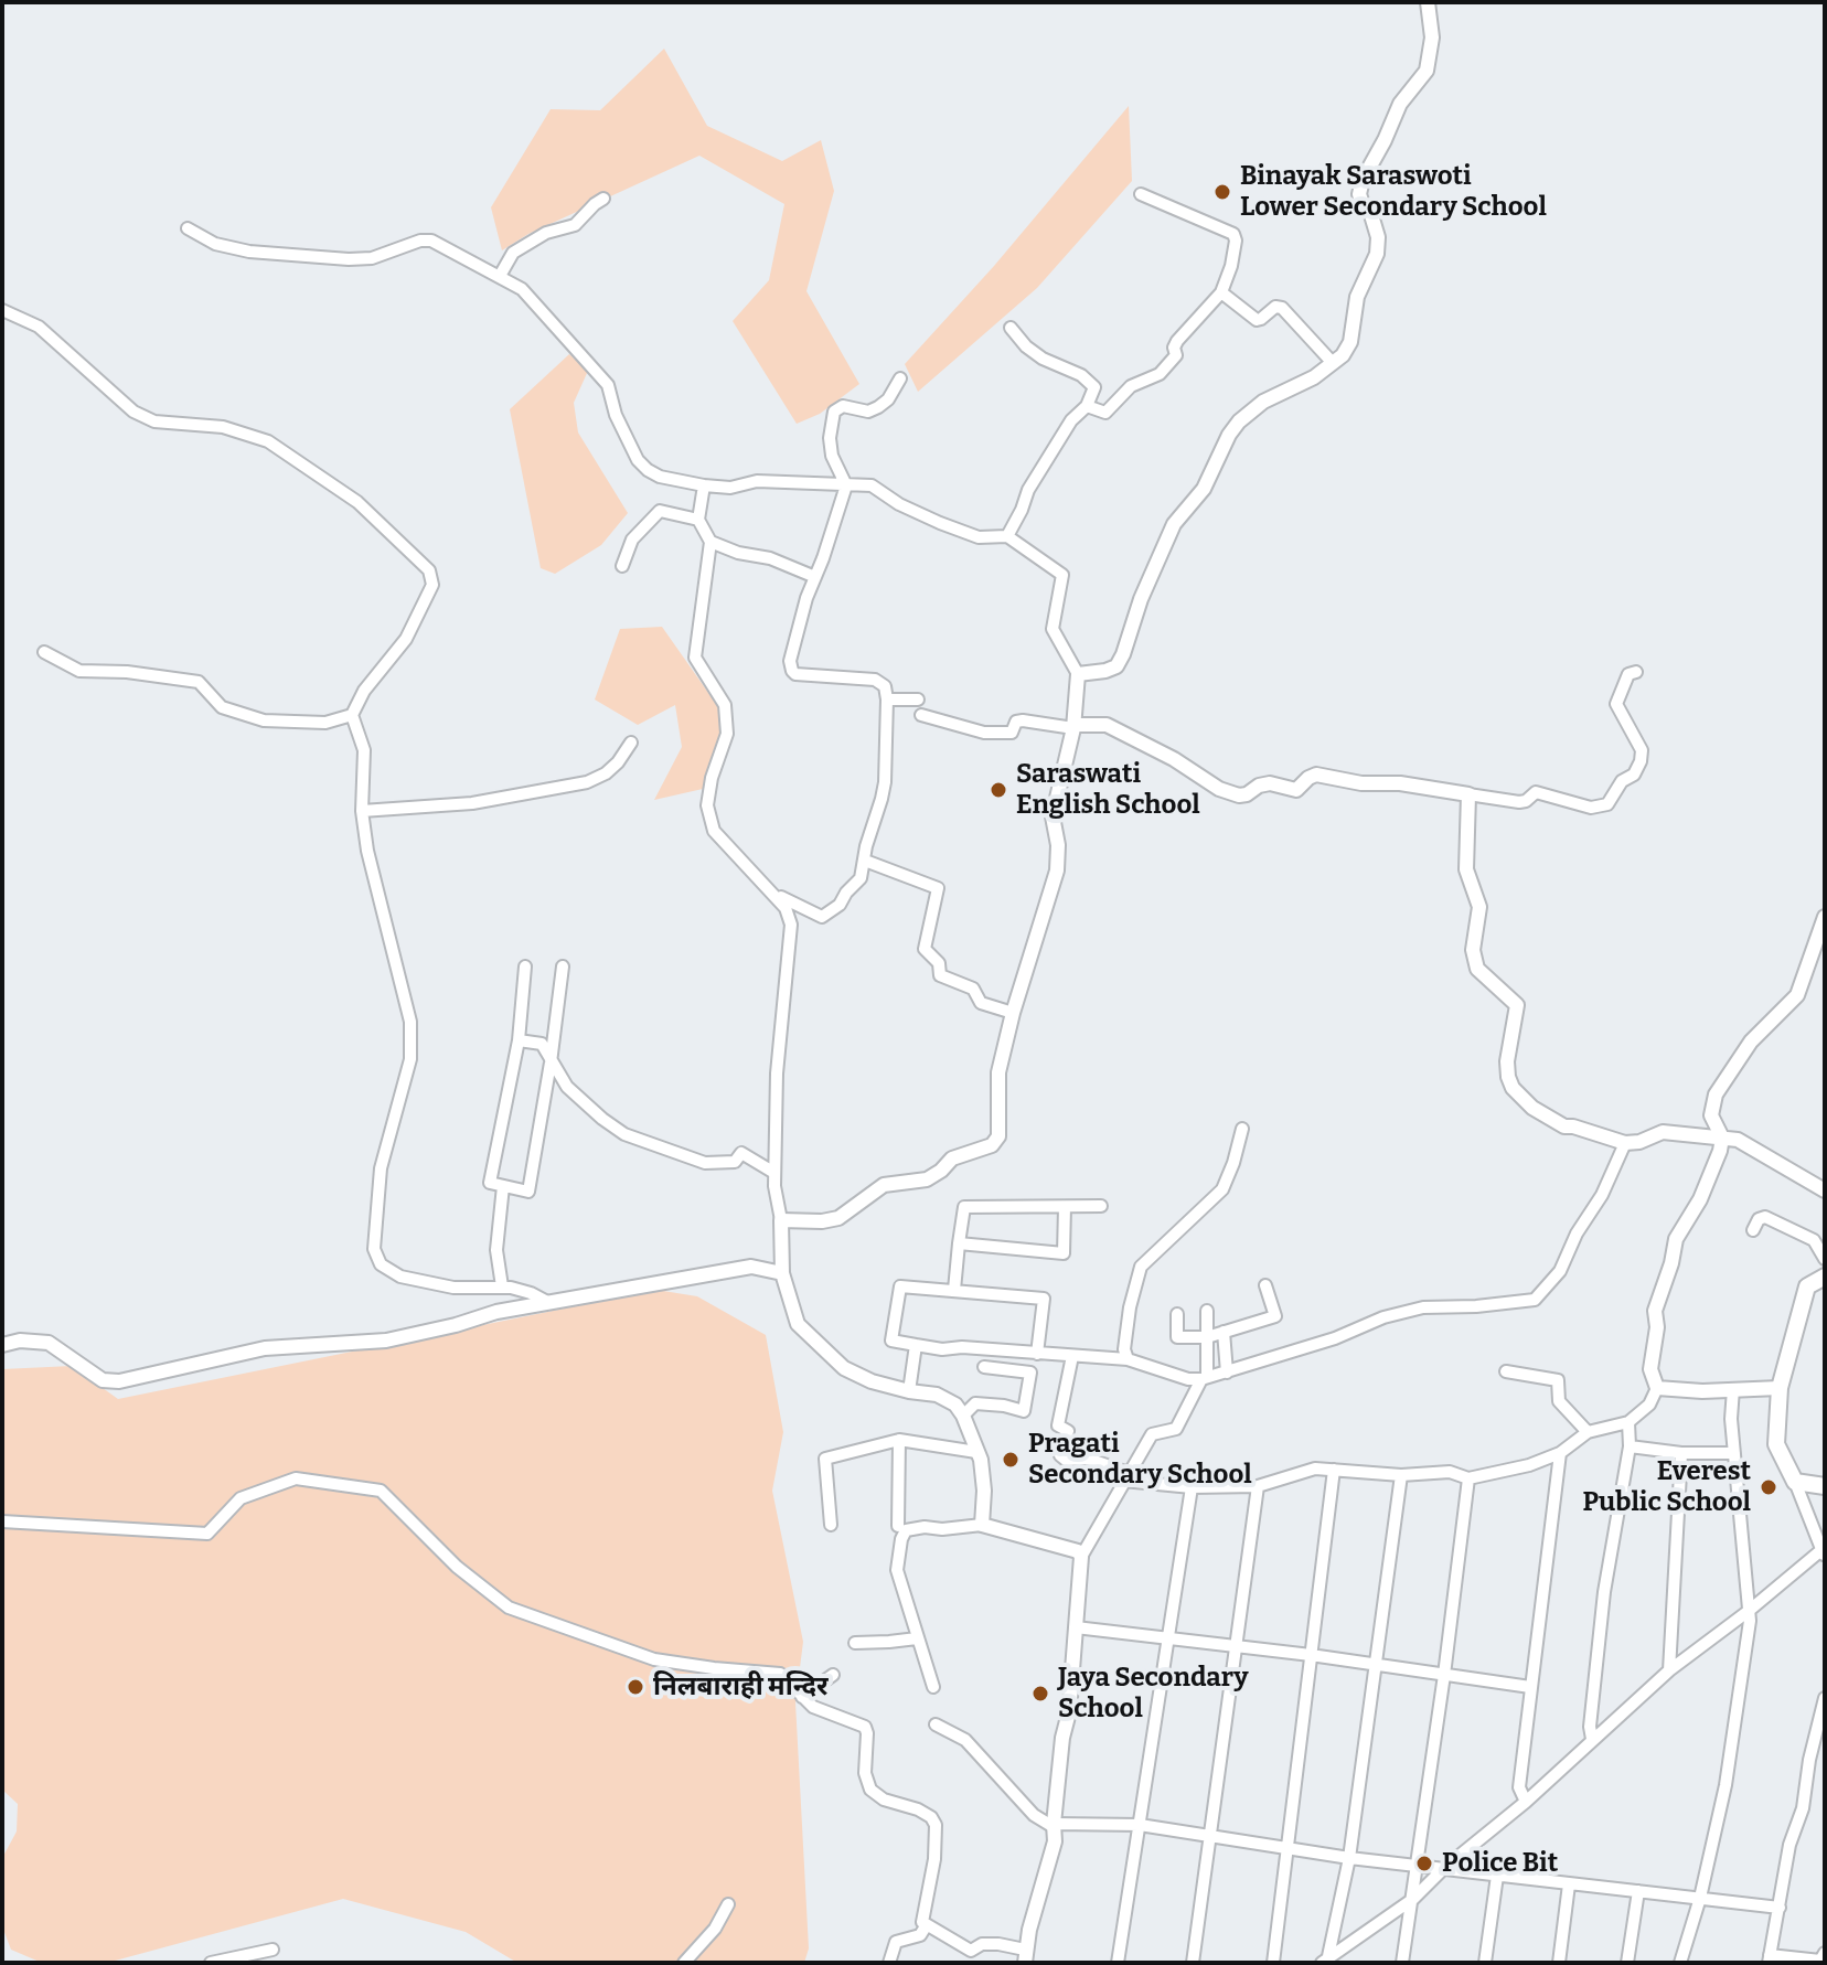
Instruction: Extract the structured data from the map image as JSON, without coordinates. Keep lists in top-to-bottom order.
{
  "places": [
    "Binayak Saraswoti Lower Secondary School",
    "Saraswati English School",
    "Pragati Secondary School",
    "Everest Public School",
    "निलबाराही मन्दिर",
    "Jaya Secondary School",
    "Police Bit"
  ]
}
